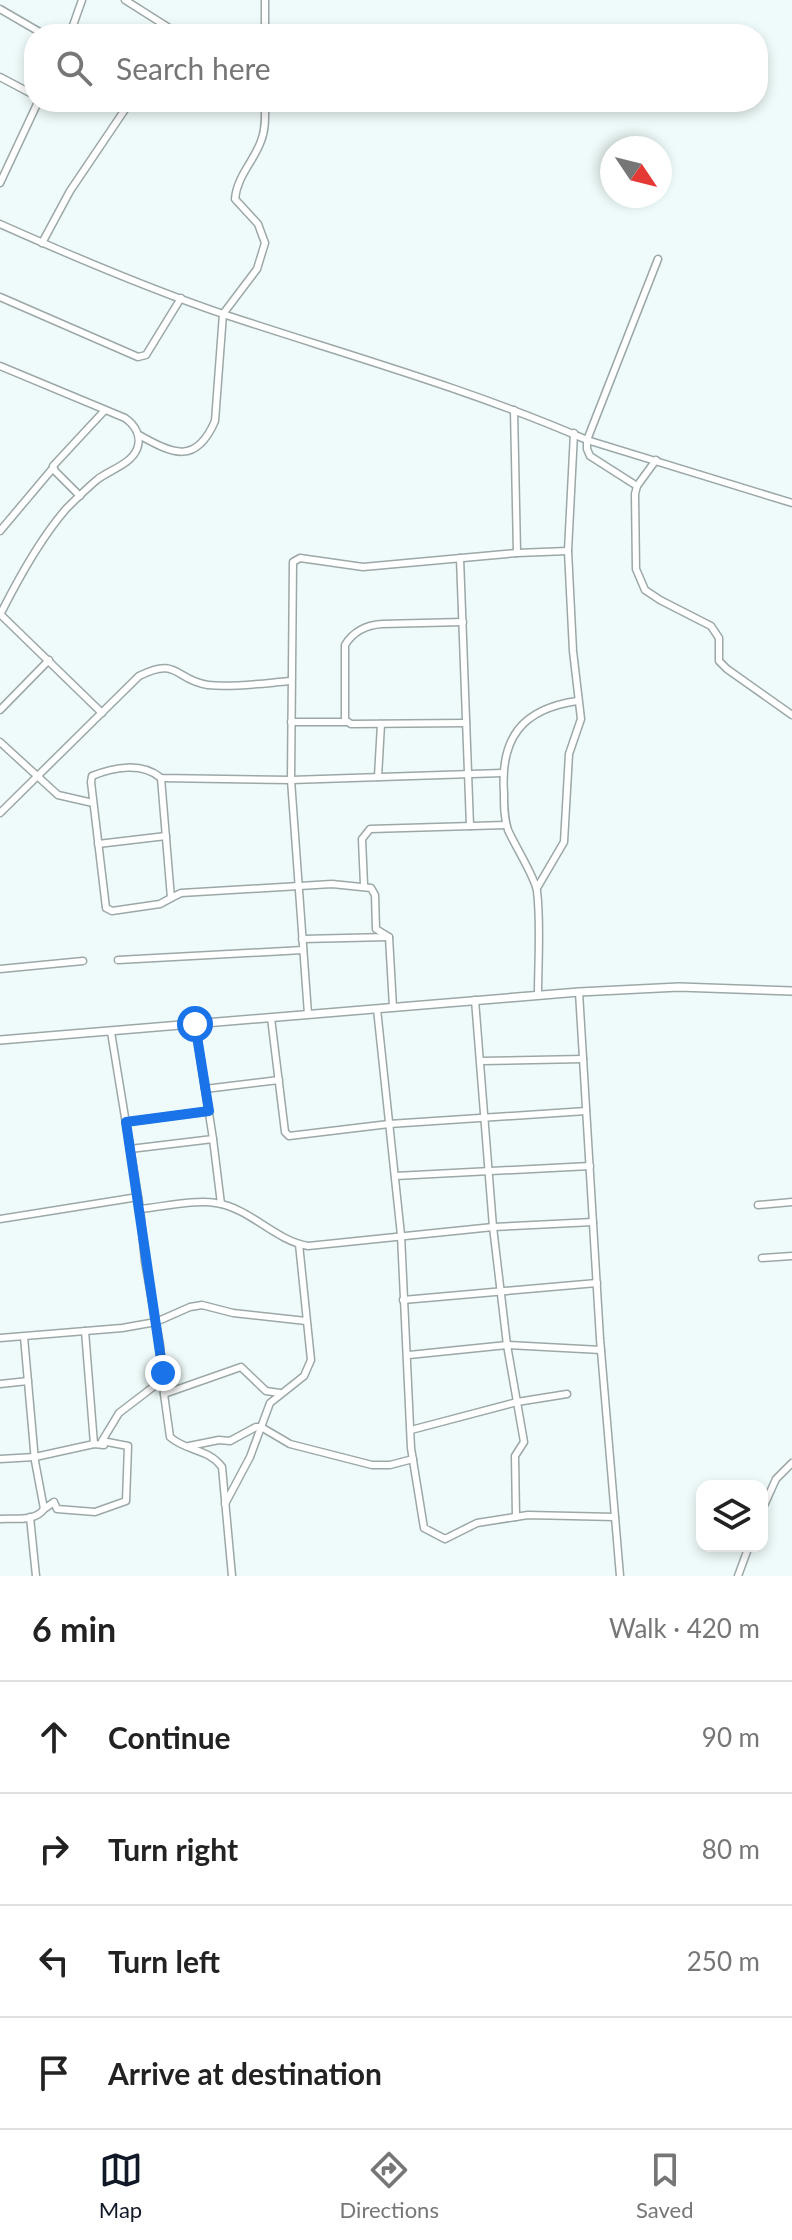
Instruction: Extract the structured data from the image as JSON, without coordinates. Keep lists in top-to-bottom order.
{
  "north": "bottom right",
  "page": {
    "search": "Search here",
    "heading": ["6 min", "Walk · 420 m"],
    "list": [
      ["Continue", "90 m"],
      ["Turn right", "80 m"],
      ["Turn left", "250 m"],
      "Arrive at destination"
    ],
    "nav": ["Map", "Directions", "Saved"]
  }
}
